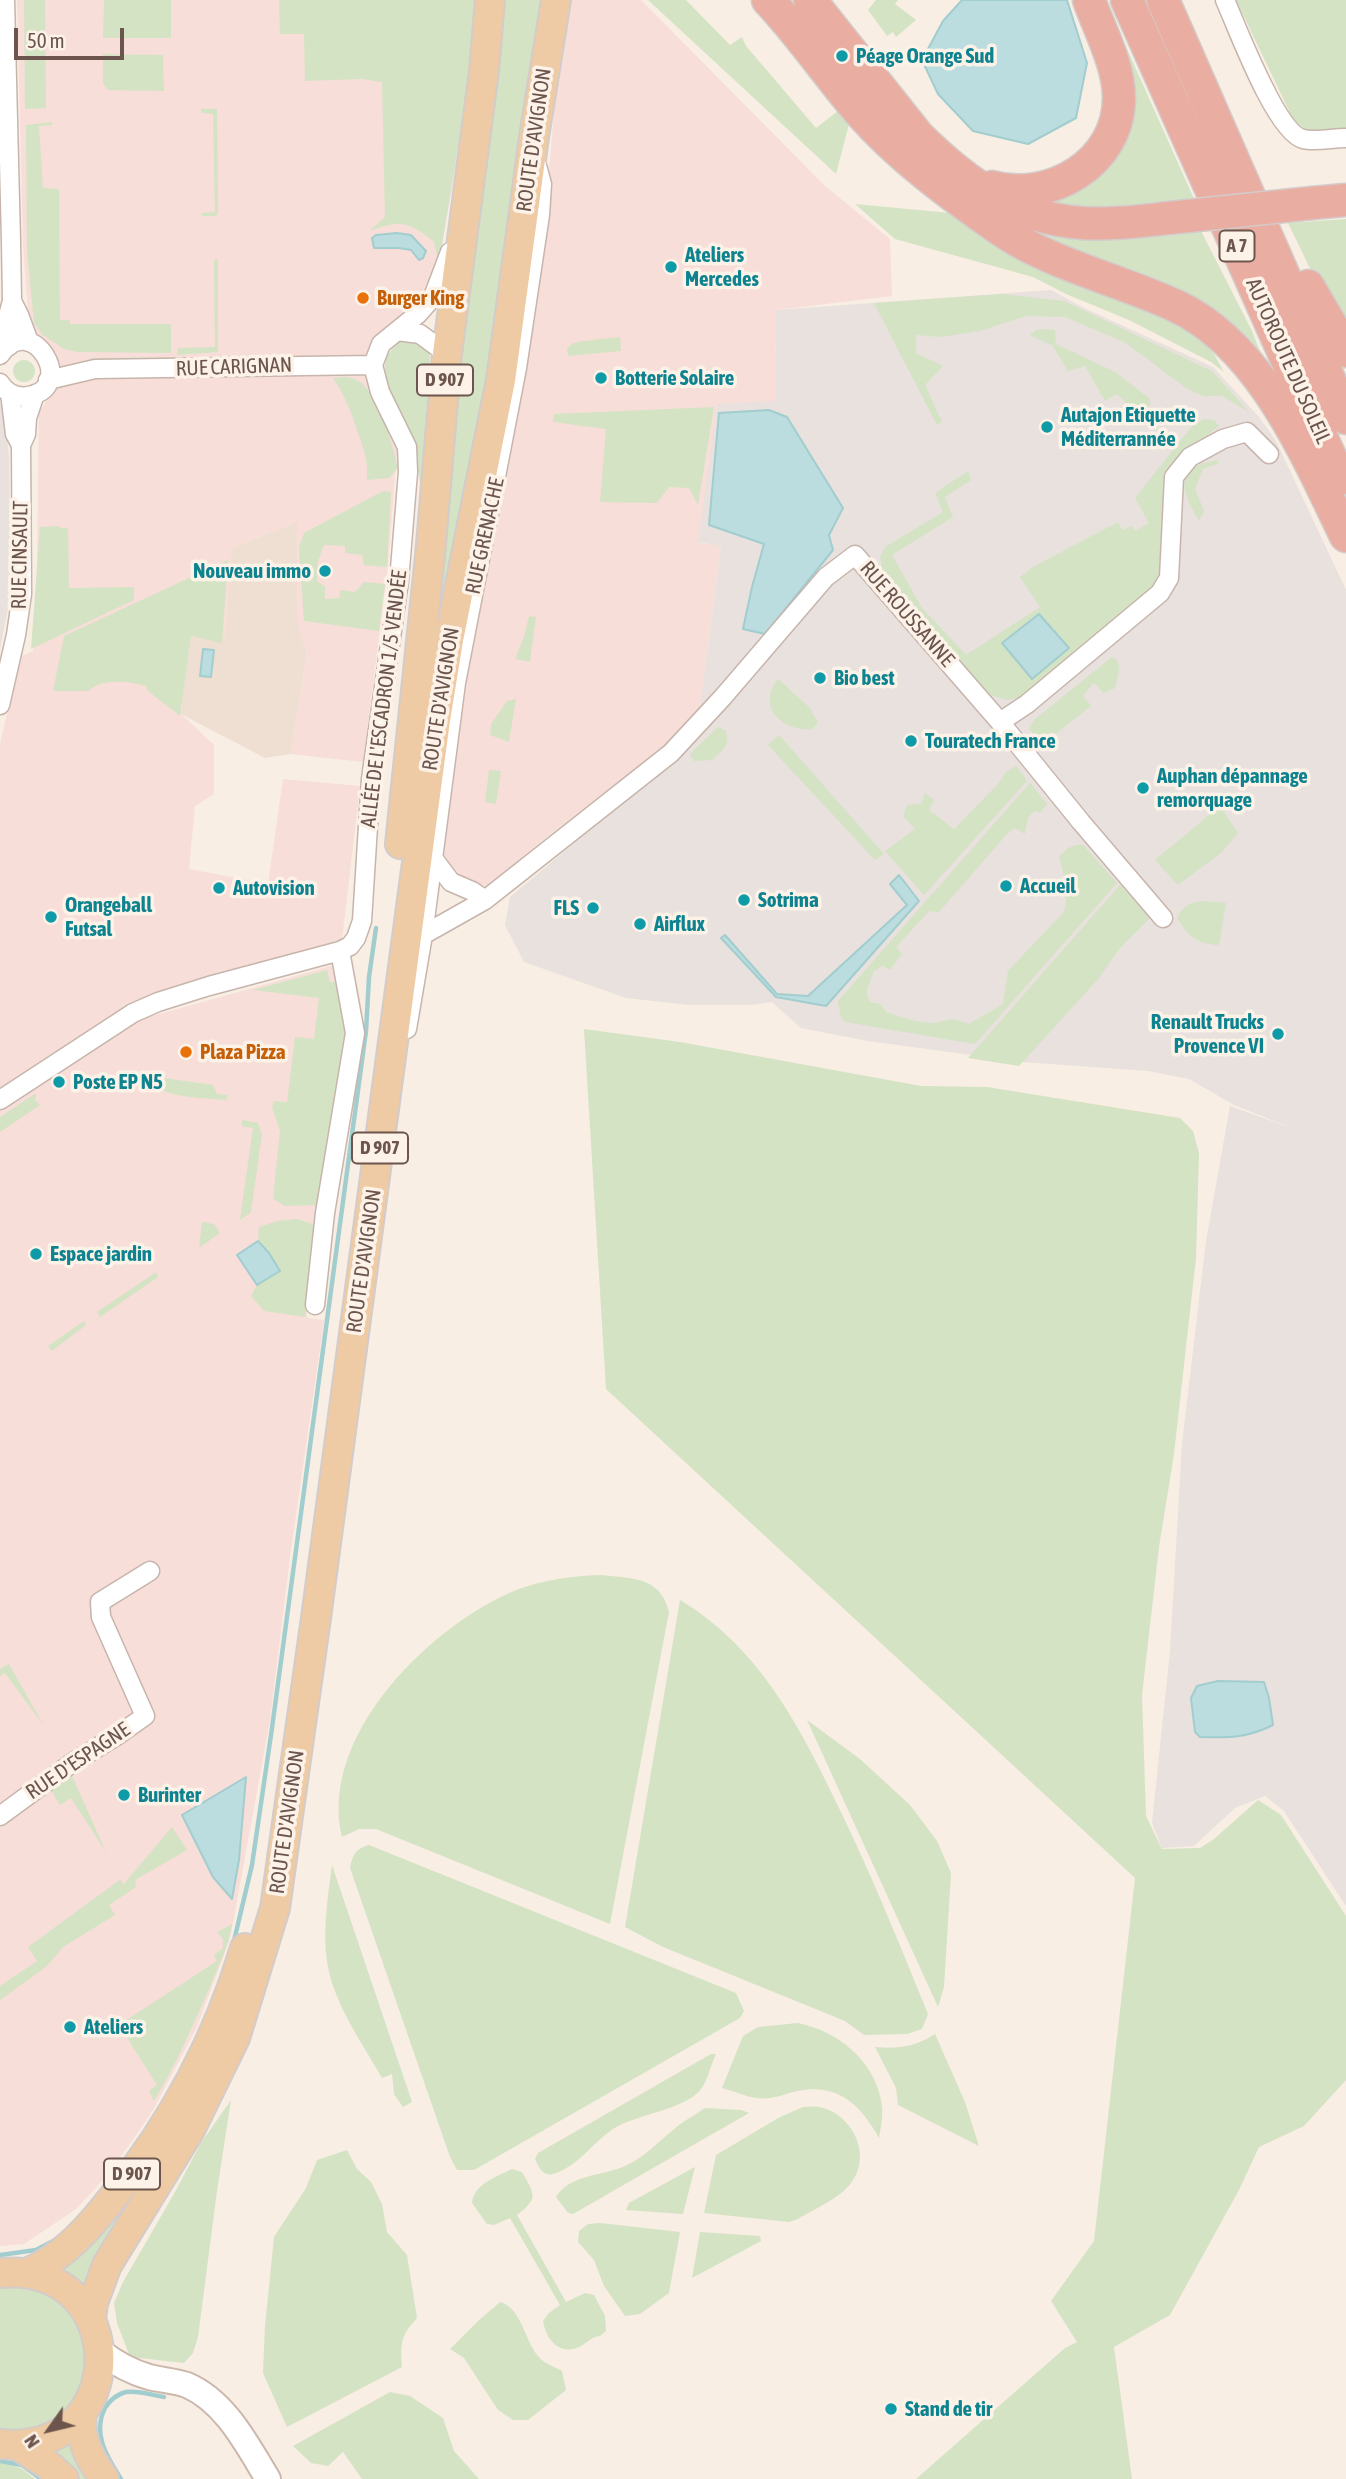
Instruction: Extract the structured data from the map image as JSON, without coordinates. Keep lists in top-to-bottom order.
{
  "streets": {
    "highway": ["A 7", "AUTOROUTE DU SOLEIL"],
    "main road": ["ROUTE D'AVIGNON", "D 907"],
    "street": [
      "RUE CARIGNAN",
      "RUE GRENACHE",
      "RUE CINSAULT",
      "RUE ROUSSANNE",
      "ALLÉE DE L'ESCADRON 1/5 VENDÉE",
      "RUE D'ESPAGNE"
    ]
  },
  "crossings": [
    ["ROUTE D'AVIGNON", "D 907"],
    ["ROUTE D'AVIGNON", "RUE GRENACHE"],
    ["RUE CARIGNAN", "RUE CINSAULT"],
    ["RUE CARIGNAN", "ALLÉE DE L'ESCADRON 1/5 VENDÉE"],
    ["RUE GRENACHE", "RUE ROUSSANNE"]
  ],
  "places": [
    "Péage Orange Sud",
    "Ateliers Mercedes",
    "Burger King",
    "Botterie Solaire",
    "Autajon Etiquette Méditerrannée",
    "Nouveau immo",
    "Bio best",
    "Touratech France",
    "Auphan dépannage remorquage",
    "Accueil",
    "Autovision",
    "Sotrima",
    "FLS",
    "Orangeball Futsal",
    "Airflux",
    "Renault Trucks Provence VI",
    "Plaza Pizza",
    "Poste EP N5",
    "Espace jardin",
    "Burinter",
    "Ateliers",
    "Stand de tir"
  ],
  "scale_bar": "50 m",
  "north": "bottom left"
}
